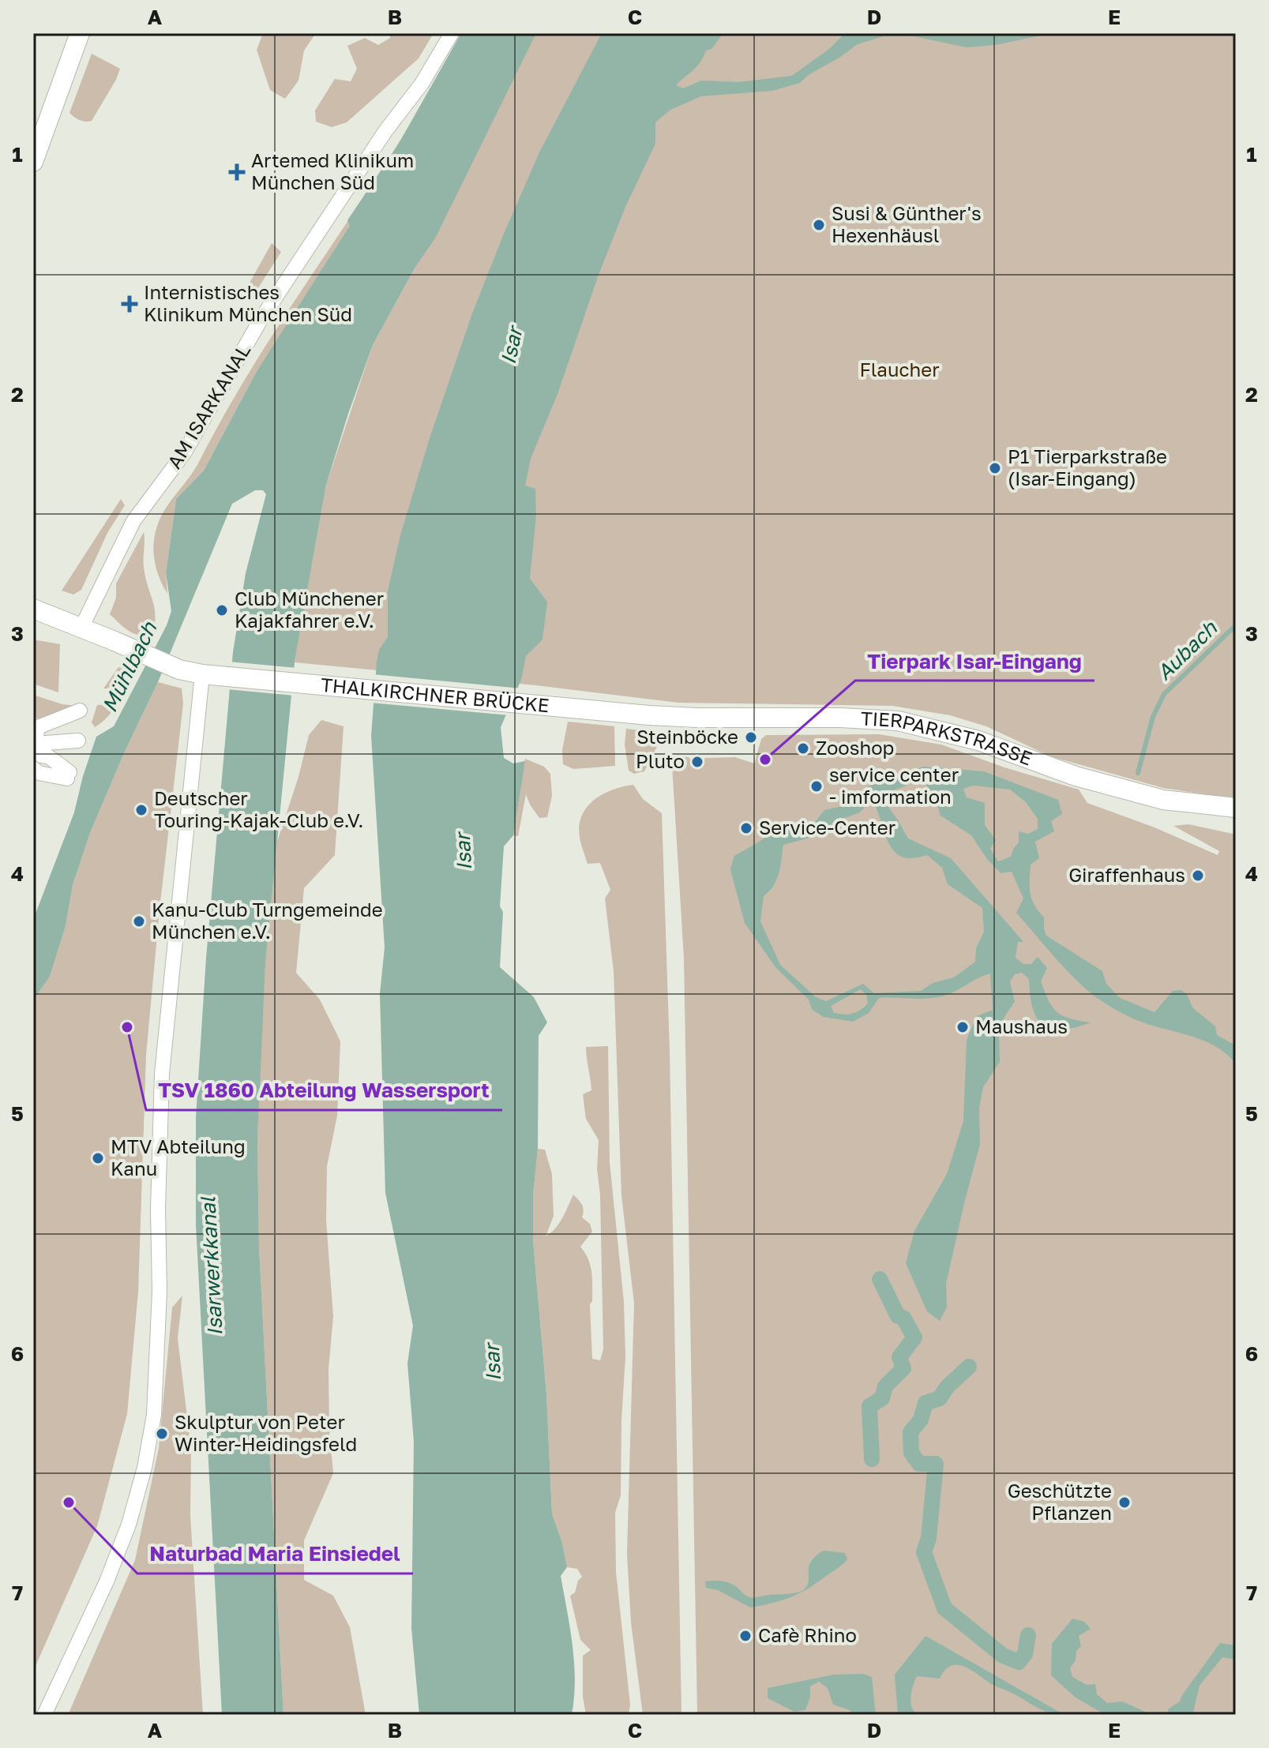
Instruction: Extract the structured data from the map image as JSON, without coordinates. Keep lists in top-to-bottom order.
{
  "streets": {
    "street": ["AM ISARKANAL", "THALKIRCHNER BRÜCKE", "TIERPARKSTRASSE"]
  },
  "crossings": [
    ["THALKIRCHNER BRÜCKE", "TIERPARKSTRASSE"]
  ],
  "water": [
    "Isar",
    "Aubach",
    "Mühlbach",
    "Isarwerkkanal"
  ],
  "parks": ["Flaucher"],
  "places": {
    "health": ["Artemed Klinikum München Süd", "Internistisches Klinikum München Süd"],
    "other": [
      "Susi & Günther's Hexenhäusl",
      "P1 Tierparkstraße (Isar-Eingang)",
      "Club Münchener Kajakfahrer e.V.",
      "Steinböcke",
      "Zooshop",
      "Tierpark Isar-Eingang",
      "Pluto",
      "service center - imformation",
      "Deutscher Touring-Kajak-Club e.V.",
      "Service-Center",
      "Giraffenhaus",
      "Kanu-Club Turngemeinde München e.V.",
      "TSV 1860 Abteilung Wassersport",
      "Maushaus",
      "MTV Abteilung Kanu",
      "Skulptur von Peter Winter-Heidingsfeld",
      "Naturbad Maria Einsiedel",
      "Geschützte Pflanzen",
      "Cafè Rhino"
    ]
  },
  "grid": {
    "columns": [
      "A",
      "B",
      "C",
      "D",
      "E"
    ],
    "rows": [
      "1",
      "2",
      "3",
      "4",
      "5",
      "6",
      "7"
    ]
  }
}
